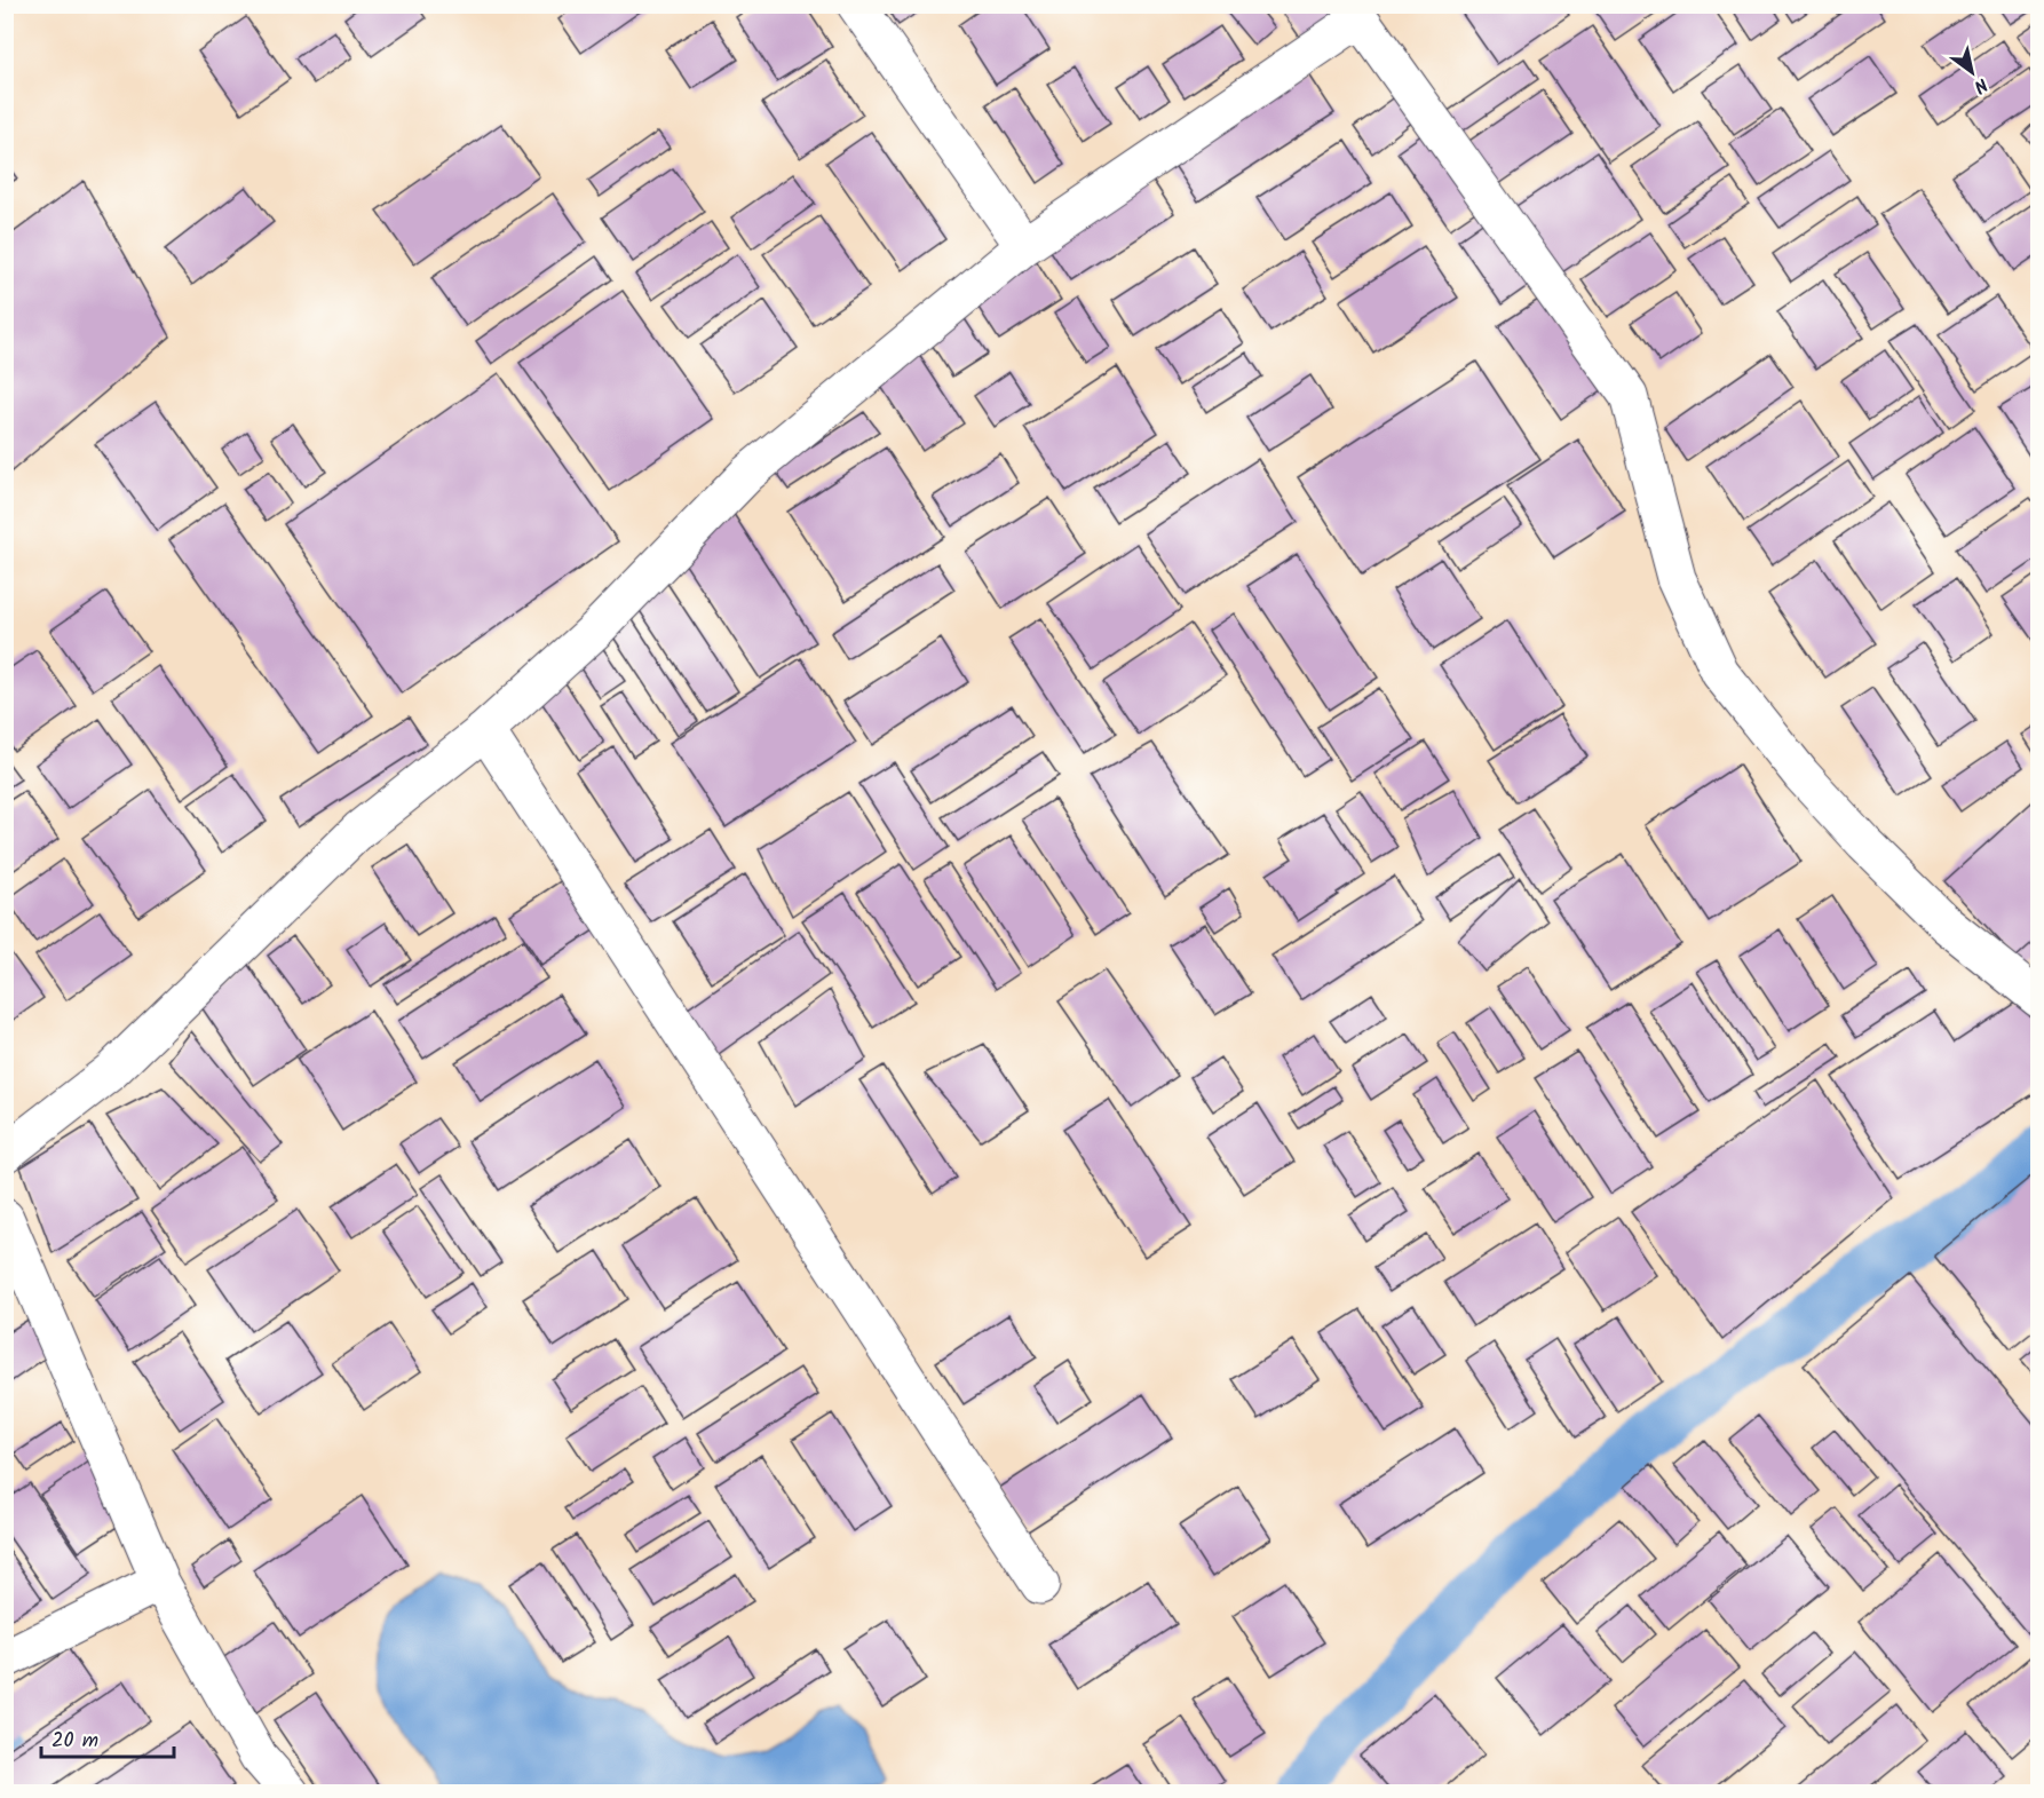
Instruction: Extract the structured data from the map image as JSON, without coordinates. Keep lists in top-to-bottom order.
{
  "scale_bar": "20 m",
  "north": "bottom right"
}
